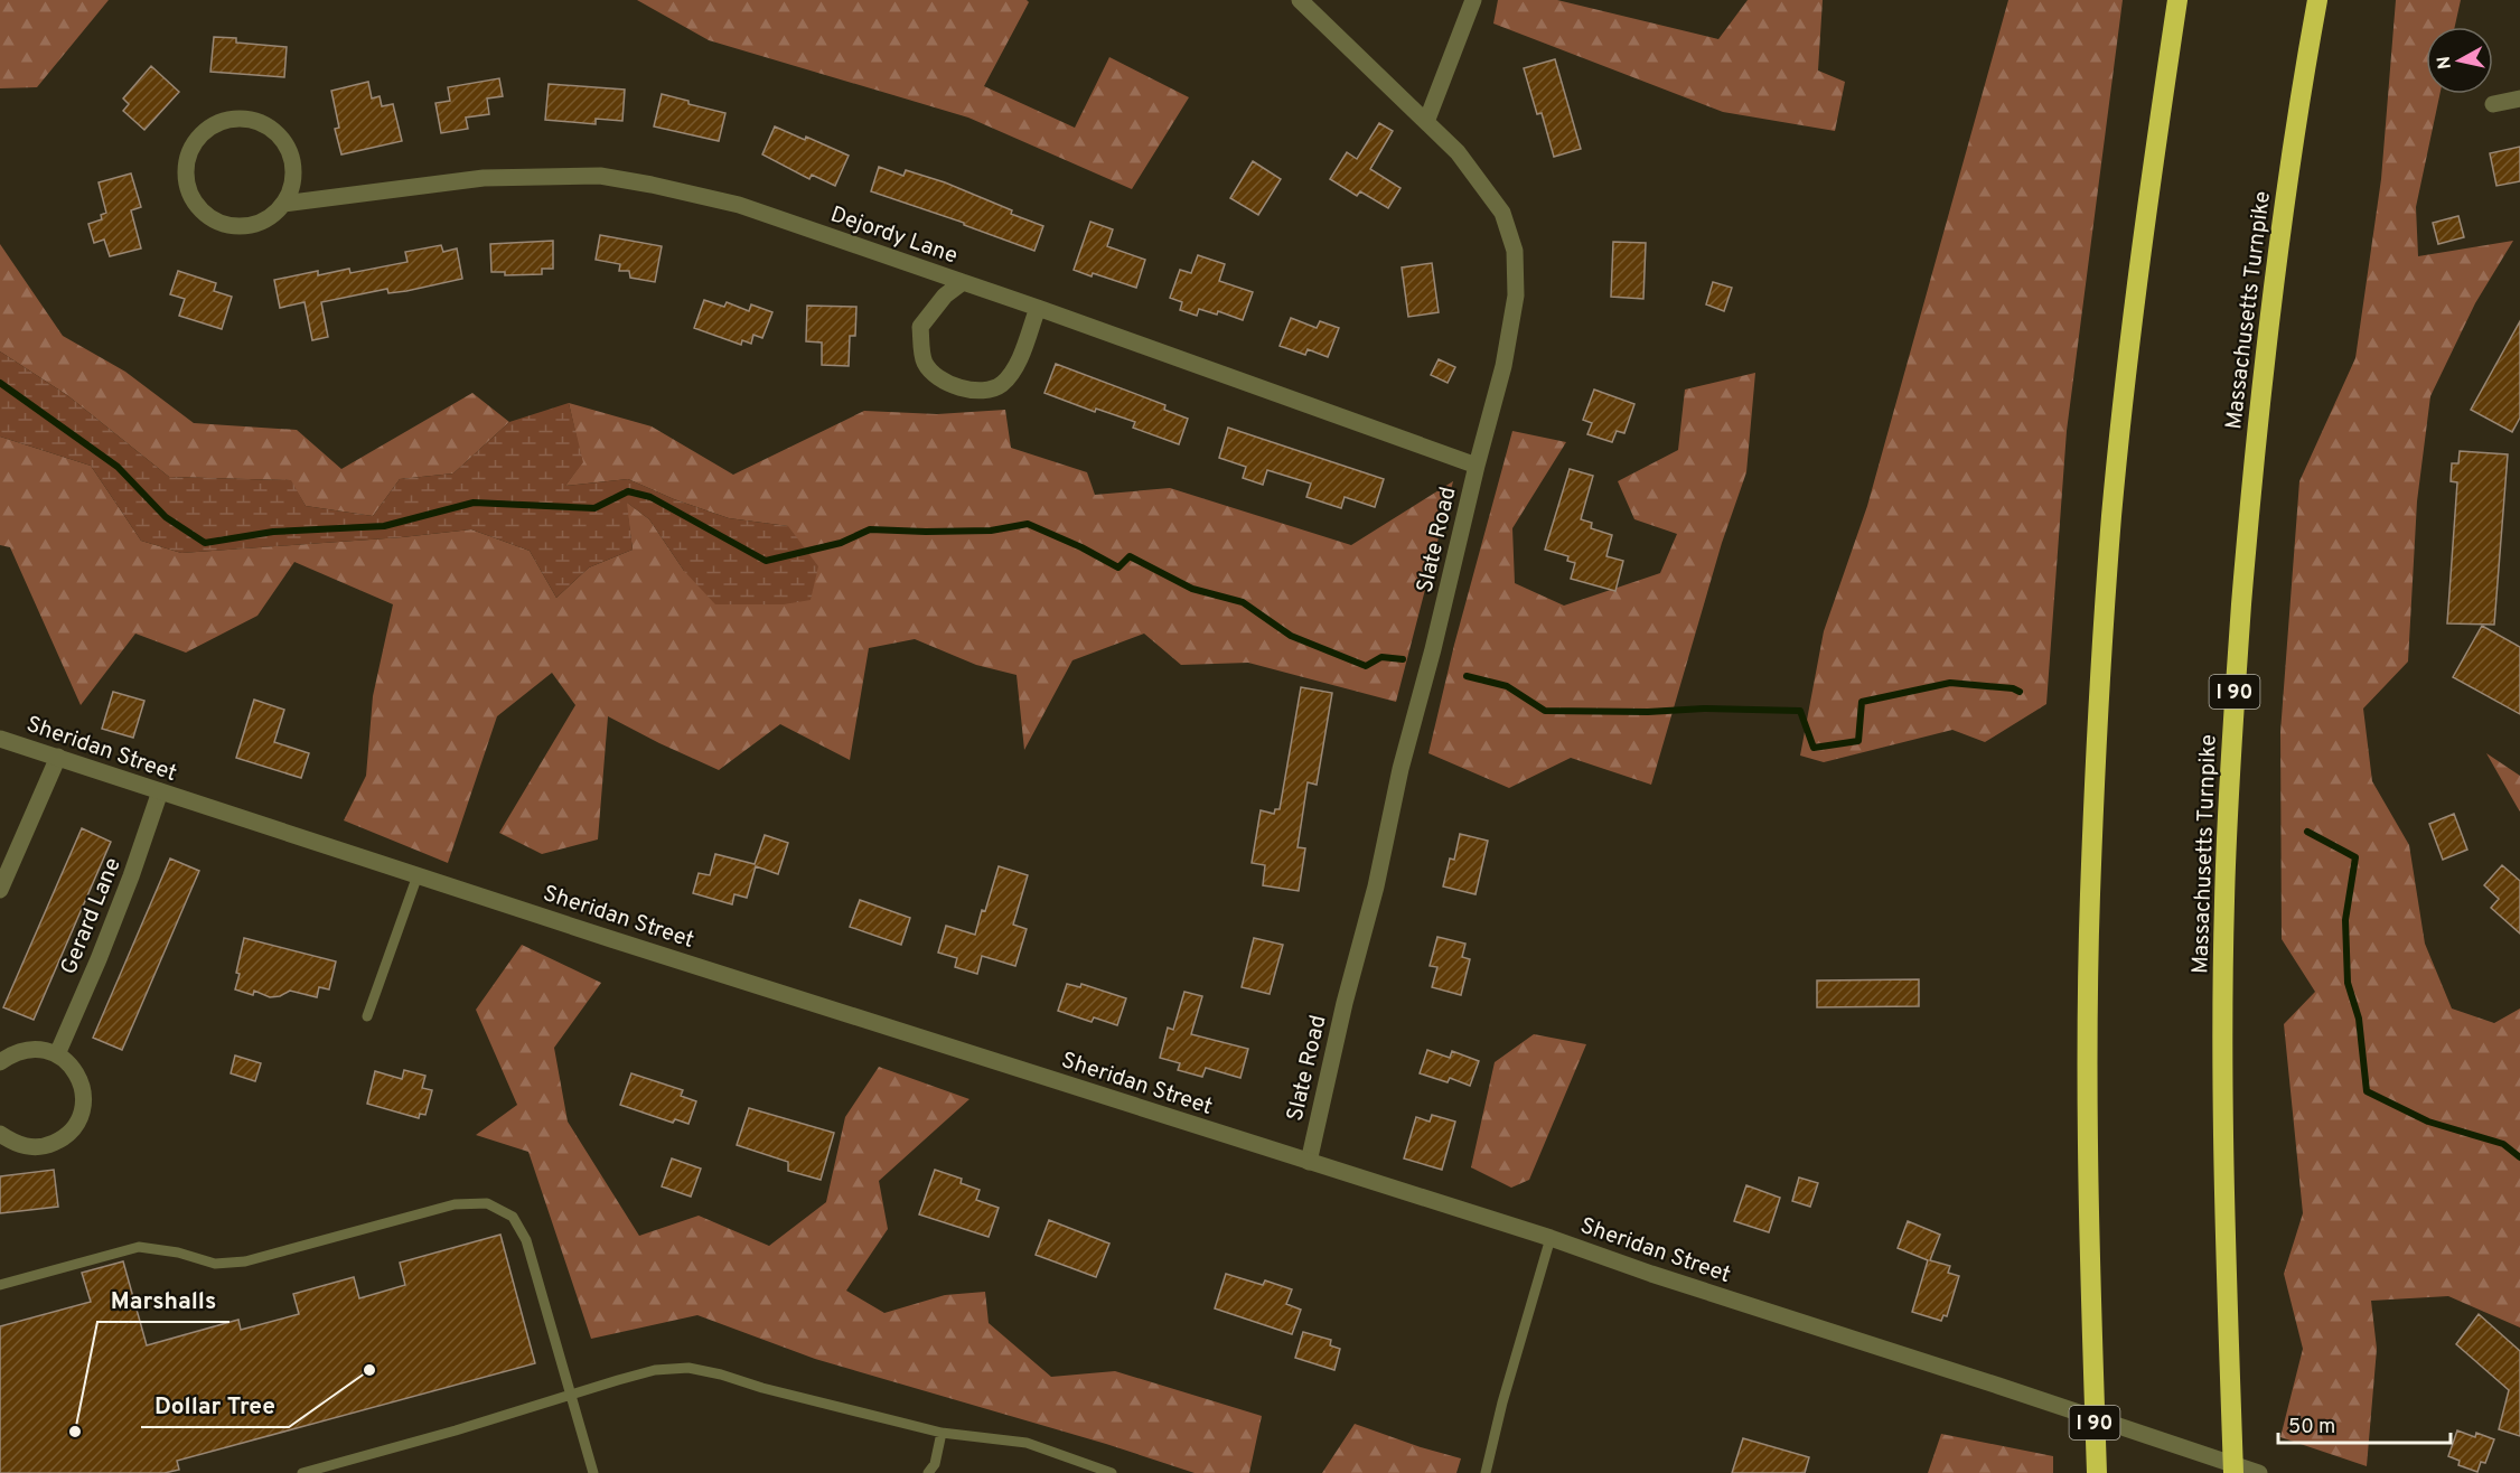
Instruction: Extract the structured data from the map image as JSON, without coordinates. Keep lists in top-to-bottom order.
{
  "streets": {
    "highway": ["Massachusetts Turnpike", "I 90"],
    "street": [
      "Dejordy Lane",
      "Slate Road",
      "Sheridan Street",
      "Gerard Lane"
    ]
  },
  "crossings": [
    ["Slate Road", "Sheridan Street"],
    ["Sheridan Street", "Gerard Lane"]
  ],
  "places": ["Dollar Tree", "Marshalls"],
  "scale_bar": "50 m",
  "north": "left"
}
